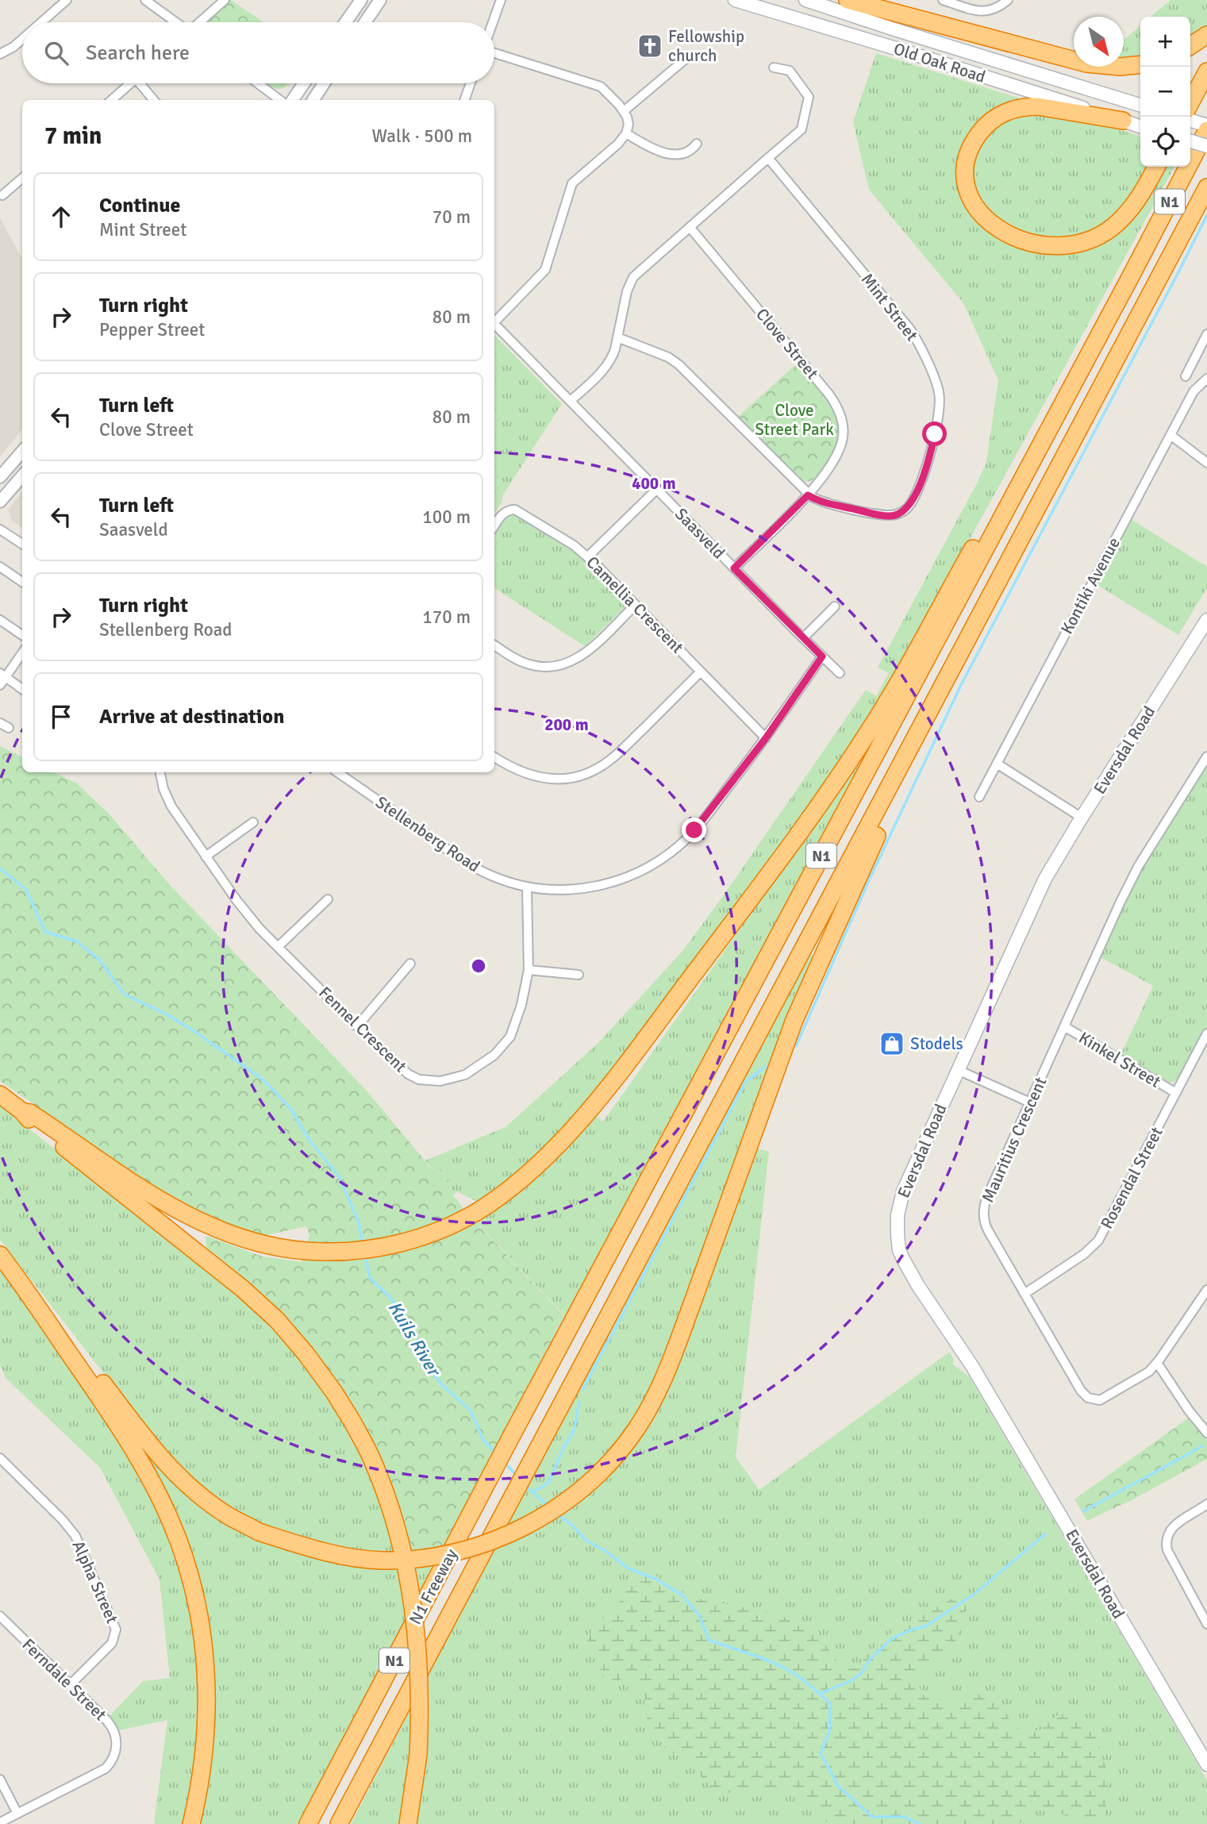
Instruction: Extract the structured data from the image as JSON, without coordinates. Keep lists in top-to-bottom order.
{
  "streets": {
    "highway": ["N1", "N1 Freeway"],
    "main road": ["Old Oak Road", "Eversdal Road"],
    "street": [
      "Mint Street",
      "Clove Street",
      "Saasveld",
      "Kontiki Avenue",
      "Camellia Crescent",
      "Stellenberg Road",
      "Fennel Crescent",
      "Kinkel Street",
      "Mauritius Crescent",
      "Rosendal Street",
      "Alpha Street",
      "Ferndale Street"
    ]
  },
  "crossings": [
    ["N1", "N1 Freeway"],
    ["Mint Street", "Clove Street"],
    ["Clove Street", "Saasveld"],
    ["Saasveld", "Stellenberg Road"],
    ["Camellia Crescent", "Stellenberg Road"],
    ["Stellenberg Road", "Fennel Crescent"],
    ["Kinkel Street", "Mauritius Crescent"],
    ["Kinkel Street", "Rosendal Street"],
    ["Mauritius Crescent", "Rosendal Street"],
    ["Alpha Street", "Ferndale Street"]
  ],
  "water": ["Kuils River"],
  "parks": ["Clove Street Park"],
  "places": {
    "church": ["Fellowship church"],
    "shop": ["Stodels"]
  },
  "north": "bottom right",
  "page": {
    "map_buttons": ["+", "−"],
    "search": "Search here",
    "heading": ["7 min", "Walk · 500 m"],
    "list": [
      ["Continue", "Mint Street", "70 m"],
      ["Turn right", "Pepper Street", "80 m"],
      ["Turn left", "Clove Street", "80 m"],
      ["Turn left", "Saasveld", "100 m"],
      ["Turn right", "Stellenberg Road", "170 m"],
      "Arrive at destination"
    ]
  },
  "rings": ["400 m", "200 m"]
}
